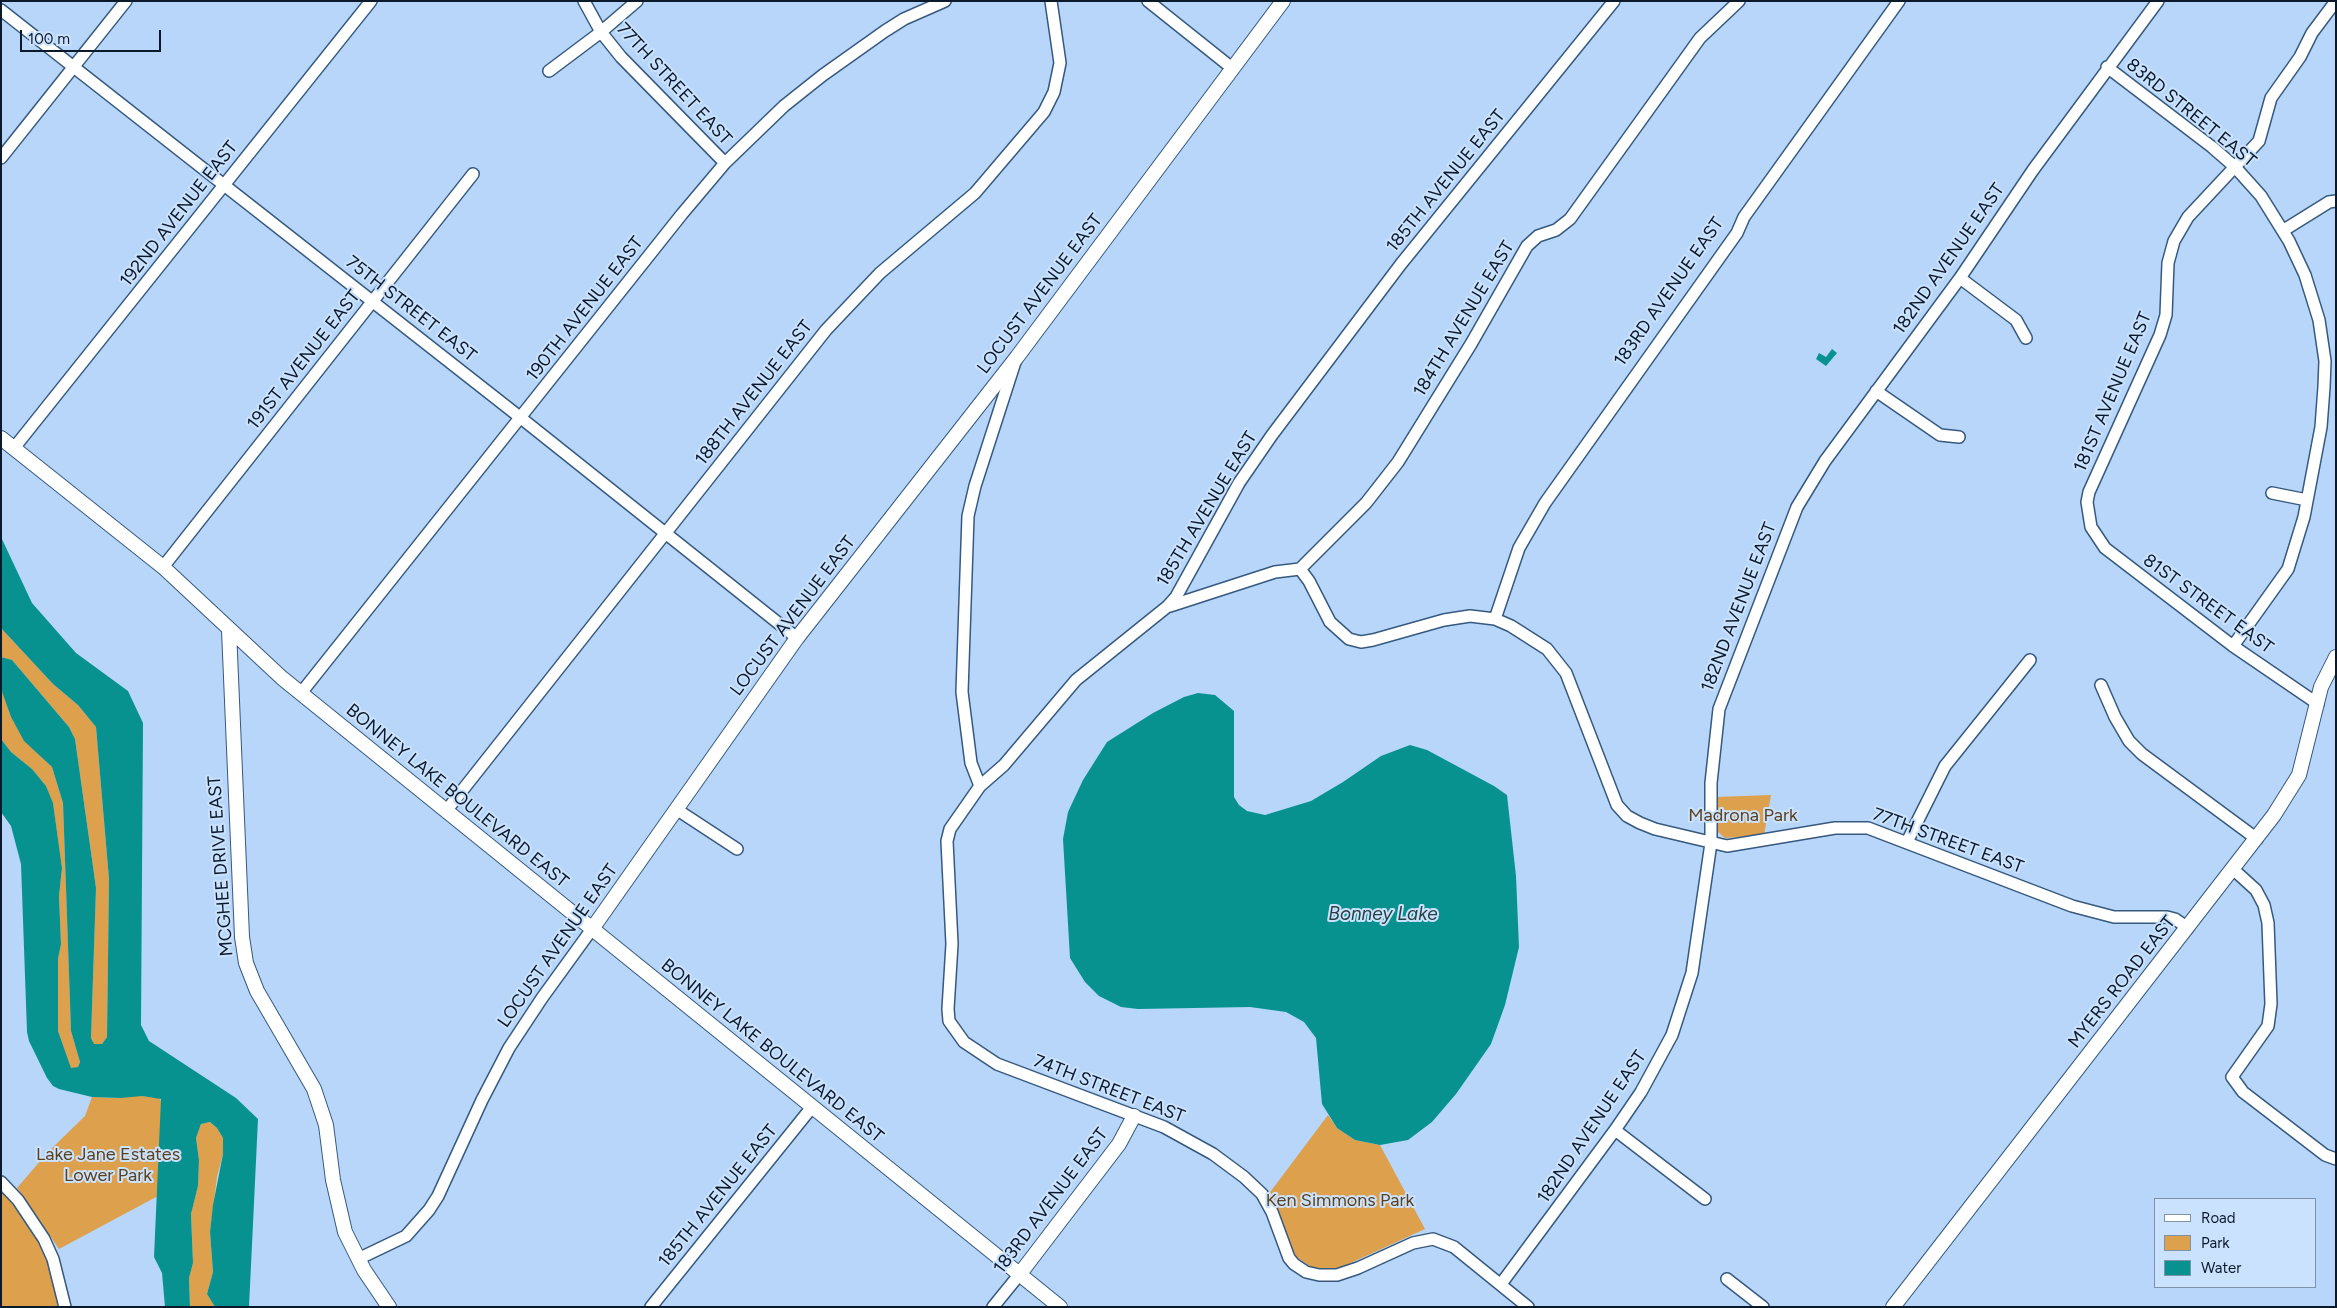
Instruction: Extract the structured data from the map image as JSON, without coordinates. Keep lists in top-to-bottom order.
{
  "streets": {
    "street": [
      "77TH STREET EAST",
      "83RD STREET EAST",
      "185TH AVENUE EAST",
      "192ND AVENUE EAST",
      "182ND AVENUE EAST",
      "183RD AVENUE EAST",
      "LOCUST AVENUE EAST",
      "75TH STREET EAST",
      "190TH AVENUE EAST",
      "184TH AVENUE EAST",
      "191ST AVENUE EAST",
      "181ST AVENUE EAST",
      "188TH AVENUE EAST",
      "81ST STREET EAST",
      "BONNEY LAKE BOULEVARD EAST",
      "MCGHEE DRIVE EAST",
      "MYERS ROAD EAST",
      "74TH STREET EAST"
    ]
  },
  "crossings": [
    ["77TH STREET EAST", "182ND AVENUE EAST"],
    ["77TH STREET EAST", "183RD AVENUE EAST"],
    ["77TH STREET EAST", "190TH AVENUE EAST"],
    ["77TH STREET EAST", "184TH AVENUE EAST"],
    ["77TH STREET EAST", "MYERS ROAD EAST"],
    ["83RD STREET EAST", "182ND AVENUE EAST"],
    ["83RD STREET EAST", "181ST AVENUE EAST"],
    ["83RD STREET EAST", "81ST STREET EAST"],
    ["185TH AVENUE EAST", "BONNEY LAKE BOULEVARD EAST"],
    ["185TH AVENUE EAST", "74TH STREET EAST"],
    ["192ND AVENUE EAST", "75TH STREET EAST"],
    ["192ND AVENUE EAST", "BONNEY LAKE BOULEVARD EAST"],
    ["182ND AVENUE EAST", "74TH STREET EAST"],
    ["183RD AVENUE EAST", "BONNEY LAKE BOULEVARD EAST"],
    ["183RD AVENUE EAST", "74TH STREET EAST"],
    ["LOCUST AVENUE EAST", "75TH STREET EAST"],
    ["LOCUST AVENUE EAST", "BONNEY LAKE BOULEVARD EAST"],
    ["LOCUST AVENUE EAST", "MCGHEE DRIVE EAST"],
    ["75TH STREET EAST", "190TH AVENUE EAST"],
    ["75TH STREET EAST", "191ST AVENUE EAST"],
    ["75TH STREET EAST", "188TH AVENUE EAST"],
    ["190TH AVENUE EAST", "BONNEY LAKE BOULEVARD EAST"],
    ["191ST AVENUE EAST", "BONNEY LAKE BOULEVARD EAST"],
    ["181ST AVENUE EAST", "81ST STREET EAST"],
    ["188TH AVENUE EAST", "BONNEY LAKE BOULEVARD EAST"],
    ["81ST STREET EAST", "MYERS ROAD EAST"],
    ["BONNEY LAKE BOULEVARD EAST", "MCGHEE DRIVE EAST"]
  ],
  "water": ["Bonney Lake"],
  "parks": ["Madrona Park", "Lake Jane Estates Lower Park", "Ken Simmons Park"],
  "legend": ["Road", "Park", "Water"],
  "scale_bar": "100 m"
}
